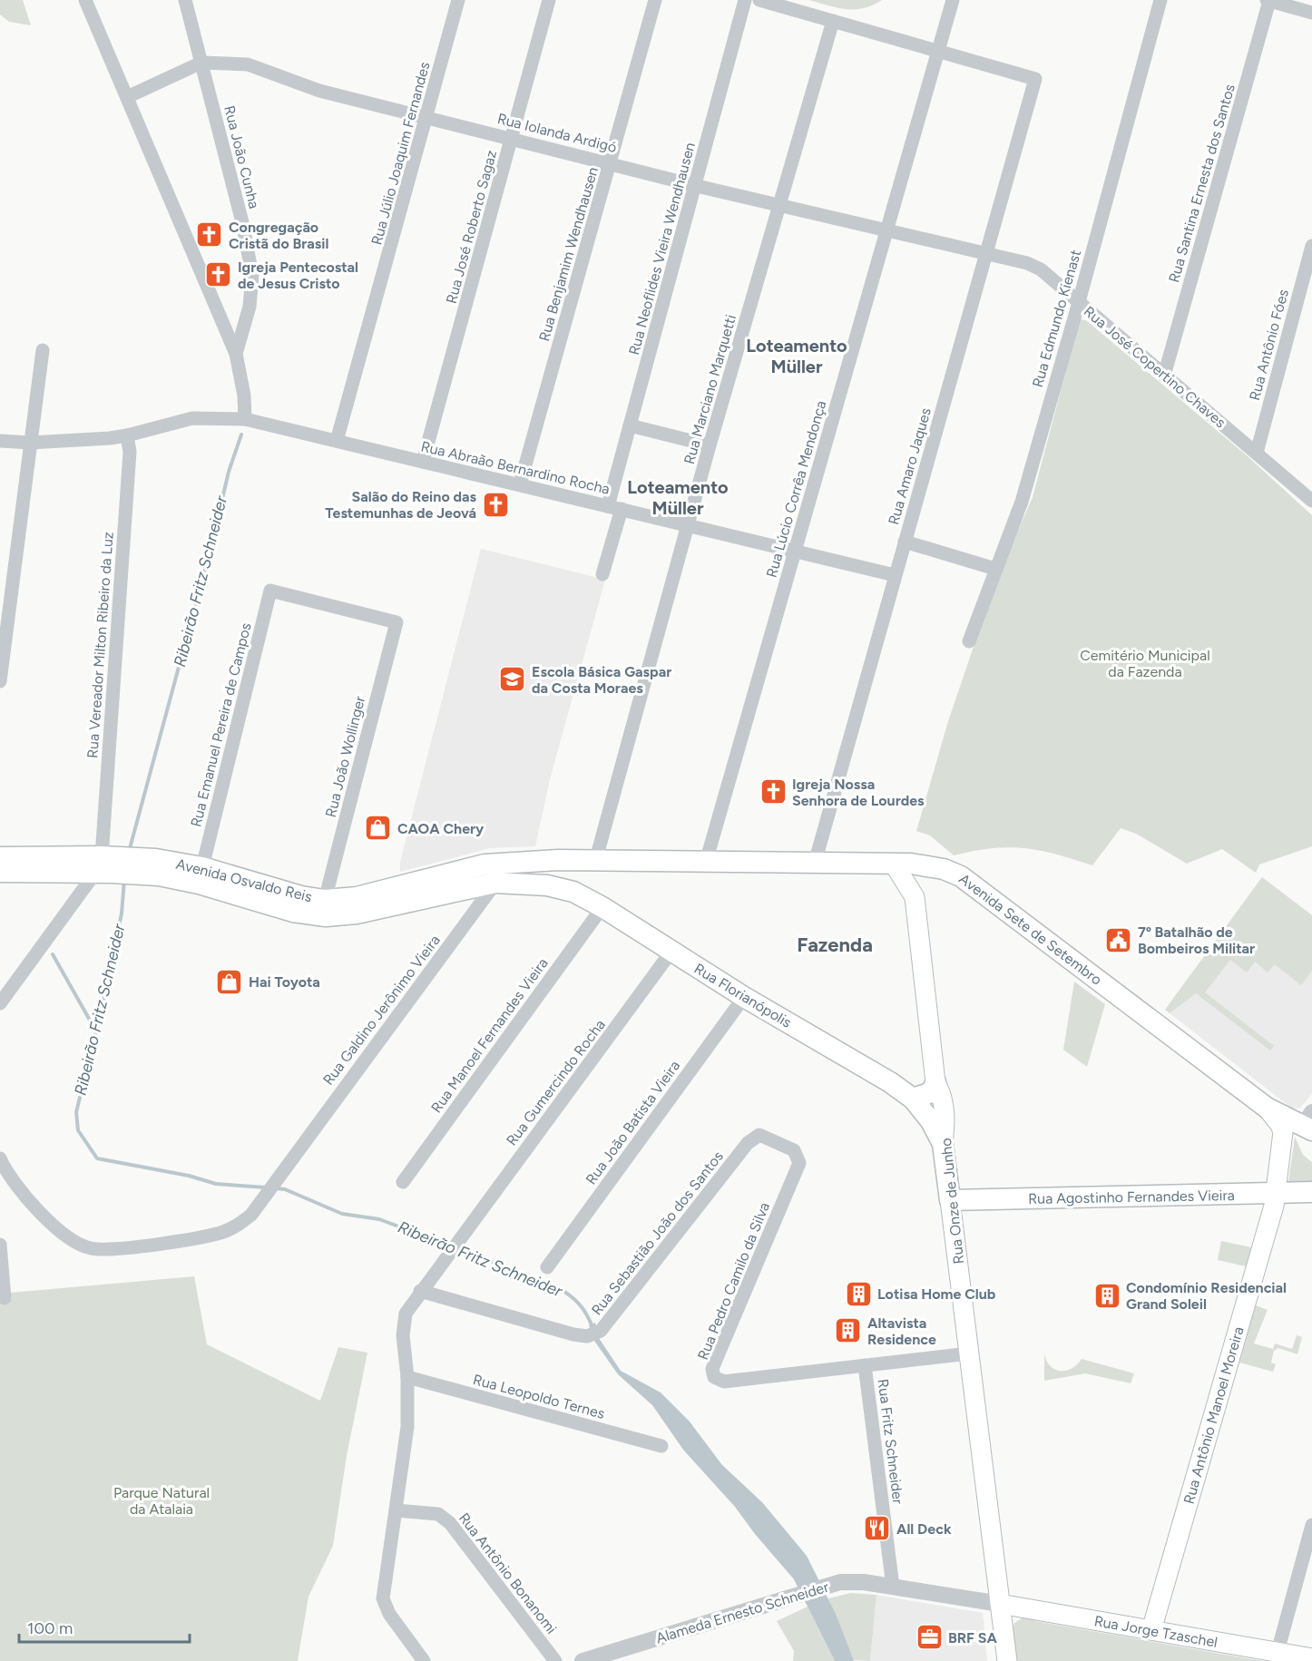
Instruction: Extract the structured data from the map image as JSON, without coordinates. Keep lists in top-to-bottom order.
{
  "streets": {
    "main road": [
      "Avenida Osvaldo Reis",
      "Avenida Sete de Setembro",
      "Rua Florianópolis",
      "Rua Agostinho Fernandes Vieira",
      "Rua Onze de Junho",
      "Rua Antônio Manoel Moreira",
      "Rua Jorge Tzaschel"
    ],
    "street": [
      "Rua Iolanda Ardigó",
      "Rua Júlio Joaquim Fernandes",
      "Rua João Cunha",
      "Rua Santina Ernesta dos Santos",
      "Rua José Roberto Sagaz",
      "Rua Neoflides Vieira Wendhausen",
      "Rua Benjamim Wendhausen",
      "Rua Edmundo Kienast",
      "Rua Antônio Fóes",
      "Rua José Copertino Chaves",
      "Rua Marciano Marquetti",
      "Rua Amaro Jaques",
      "Rua Abraão Bernardino Rocha",
      "Rua Lúcio Corrêa Mendonça",
      "Rua Vereador Milton Ribeiro da Luz",
      "Rua Emanuel Pereira de Campos",
      "Rua João Wollinger",
      "Rua Galdino Jerônimo Vieira",
      "Rua Manoel Fernandes Vieira",
      "Rua Gumercindo Rocha",
      "Rua João Batista Vieira",
      "Rua Sebastião João dos Santos",
      "Rua Pedro Camilo da Silva",
      "Rua Leopoldo Ternes",
      "Rua Fritz Schneider",
      "Rua Antônio Bonanomi",
      "Alameda Ernesto Schneider"
    ]
  },
  "crossings": [
    ["Rua Iolanda Ardigó", "Rua Júlio Joaquim Fernandes"],
    ["Rua Iolanda Ardigó", "Rua João Cunha"],
    ["Rua Iolanda Ardigó", "Rua José Roberto Sagaz"],
    ["Rua Iolanda Ardigó", "Rua Neoflides Vieira Wendhausen"],
    ["Rua Iolanda Ardigó", "Rua Benjamim Wendhausen"],
    ["Rua Iolanda Ardigó", "Rua José Copertino Chaves"],
    ["Rua Iolanda Ardigó", "Rua Marciano Marquetti"],
    ["Rua Iolanda Ardigó", "Rua Amaro Jaques"],
    ["Rua Iolanda Ardigó", "Rua Lúcio Corrêa Mendonça"],
    ["Rua Júlio Joaquim Fernandes", "Rua Abraão Bernardino Rocha"],
    ["Rua Santina Ernesta dos Santos", "Rua José Copertino Chaves"],
    ["Rua José Roberto Sagaz", "Rua Abraão Bernardino Rocha"],
    ["Rua Neoflides Vieira Wendhausen", "Rua Abraão Bernardino Rocha"],
    ["Rua Benjamim Wendhausen", "Rua Abraão Bernardino Rocha"],
    ["Rua Edmundo Kienast", "Rua José Copertino Chaves"],
    ["Rua Antônio Fóes", "Rua José Copertino Chaves"],
    ["Rua José Copertino Chaves", "Rua Amaro Jaques"],
    ["Rua Marciano Marquetti", "Rua Abraão Bernardino Rocha"],
    ["Rua Marciano Marquetti", "Avenida Osvaldo Reis"],
    ["Rua Marciano Marquetti", "Avenida Sete de Setembro"],
    ["Rua Amaro Jaques", "Rua Abraão Bernardino Rocha"],
    ["Rua Amaro Jaques", "Rua Lúcio Corrêa Mendonça"],
    ["Rua Amaro Jaques", "Avenida Sete de Setembro"],
    ["Rua Abraão Bernardino Rocha", "Rua Lúcio Corrêa Mendonça"],
    ["Rua Abraão Bernardino Rocha", "Rua Vereador Milton Ribeiro da Luz"],
    ["Rua Lúcio Corrêa Mendonça", "Avenida Sete de Setembro"],
    ["Rua Vereador Milton Ribeiro da Luz", "Avenida Osvaldo Reis"],
    ["Rua Emanuel Pereira de Campos", "Rua João Wollinger"],
    ["Rua Emanuel Pereira de Campos", "Avenida Osvaldo Reis"],
    ["Rua João Wollinger", "Avenida Osvaldo Reis"],
    ["Avenida Osvaldo Reis", "Avenida Sete de Setembro"],
    ["Avenida Osvaldo Reis", "Rua Florianópolis"],
    ["Avenida Osvaldo Reis", "Rua Galdino Jerônimo Vieira"],
    ["Avenida Sete de Setembro", "Rua Onze de Junho"],
    ["Avenida Sete de Setembro", "Rua Antônio Manoel Moreira"],
    ["Rua Florianópolis", "Rua Manoel Fernandes Vieira"],
    ["Rua Florianópolis", "Rua Gumercindo Rocha"],
    ["Rua Florianópolis", "Rua João Batista Vieira"],
    ["Rua Florianópolis", "Rua Onze de Junho"],
    ["Rua Gumercindo Rocha", "Rua Sebastião João dos Santos"],
    ["Rua Gumercindo Rocha", "Rua Leopoldo Ternes"],
    ["Rua Gumercindo Rocha", "Rua Antônio Bonanomi"],
    ["Rua Agostinho Fernandes Vieira", "Rua Onze de Junho"],
    ["Rua Agostinho Fernandes Vieira", "Rua Antônio Manoel Moreira"],
    ["Rua Onze de Junho", "Rua Pedro Camilo da Silva"],
    ["Rua Onze de Junho", "Alameda Ernesto Schneider"],
    ["Rua Onze de Junho", "Rua Jorge Tzaschel"],
    ["Rua Sebastião João dos Santos", "Rua Pedro Camilo da Silva"],
    ["Rua Pedro Camilo da Silva", "Rua Fritz Schneider"],
    ["Rua Antônio Manoel Moreira", "Rua Jorge Tzaschel"],
    ["Rua Fritz Schneider", "Alameda Ernesto Schneider"],
    ["Alameda Ernesto Schneider", "Rua Jorge Tzaschel"]
  ],
  "districts": ["Loteamento Müller", "Loteamento Müller", "Fazenda"],
  "water": ["Ribeirão Fritz Schneider"],
  "parks": ["Cemitério Municipal da Fazenda", "Parque Natural da Atalaia"],
  "places": {
    "church": [
      "Congregação Cristã do Brasil",
      "Igreja Pentecostal de Jesus Cristo",
      "Salão do Reino das Testemunhas de Jeová",
      "Igreja Nossa Senhora de Lourdes"
    ],
    "school or university": ["Escola Básica Gaspar da Costa Moraes"],
    "shop": ["CAOA Chery", "Hai Toyota"],
    "public building": ["7º Batalhão de Bombeiros Militar"],
    "building": ["Lotisa Home Club", "Condomínio Residencial Grand Soleil", "Altavista Residence"],
    "restaurant": ["All Deck"],
    "office": ["BRF SA"]
  },
  "scale_bar": "100 m"
}
